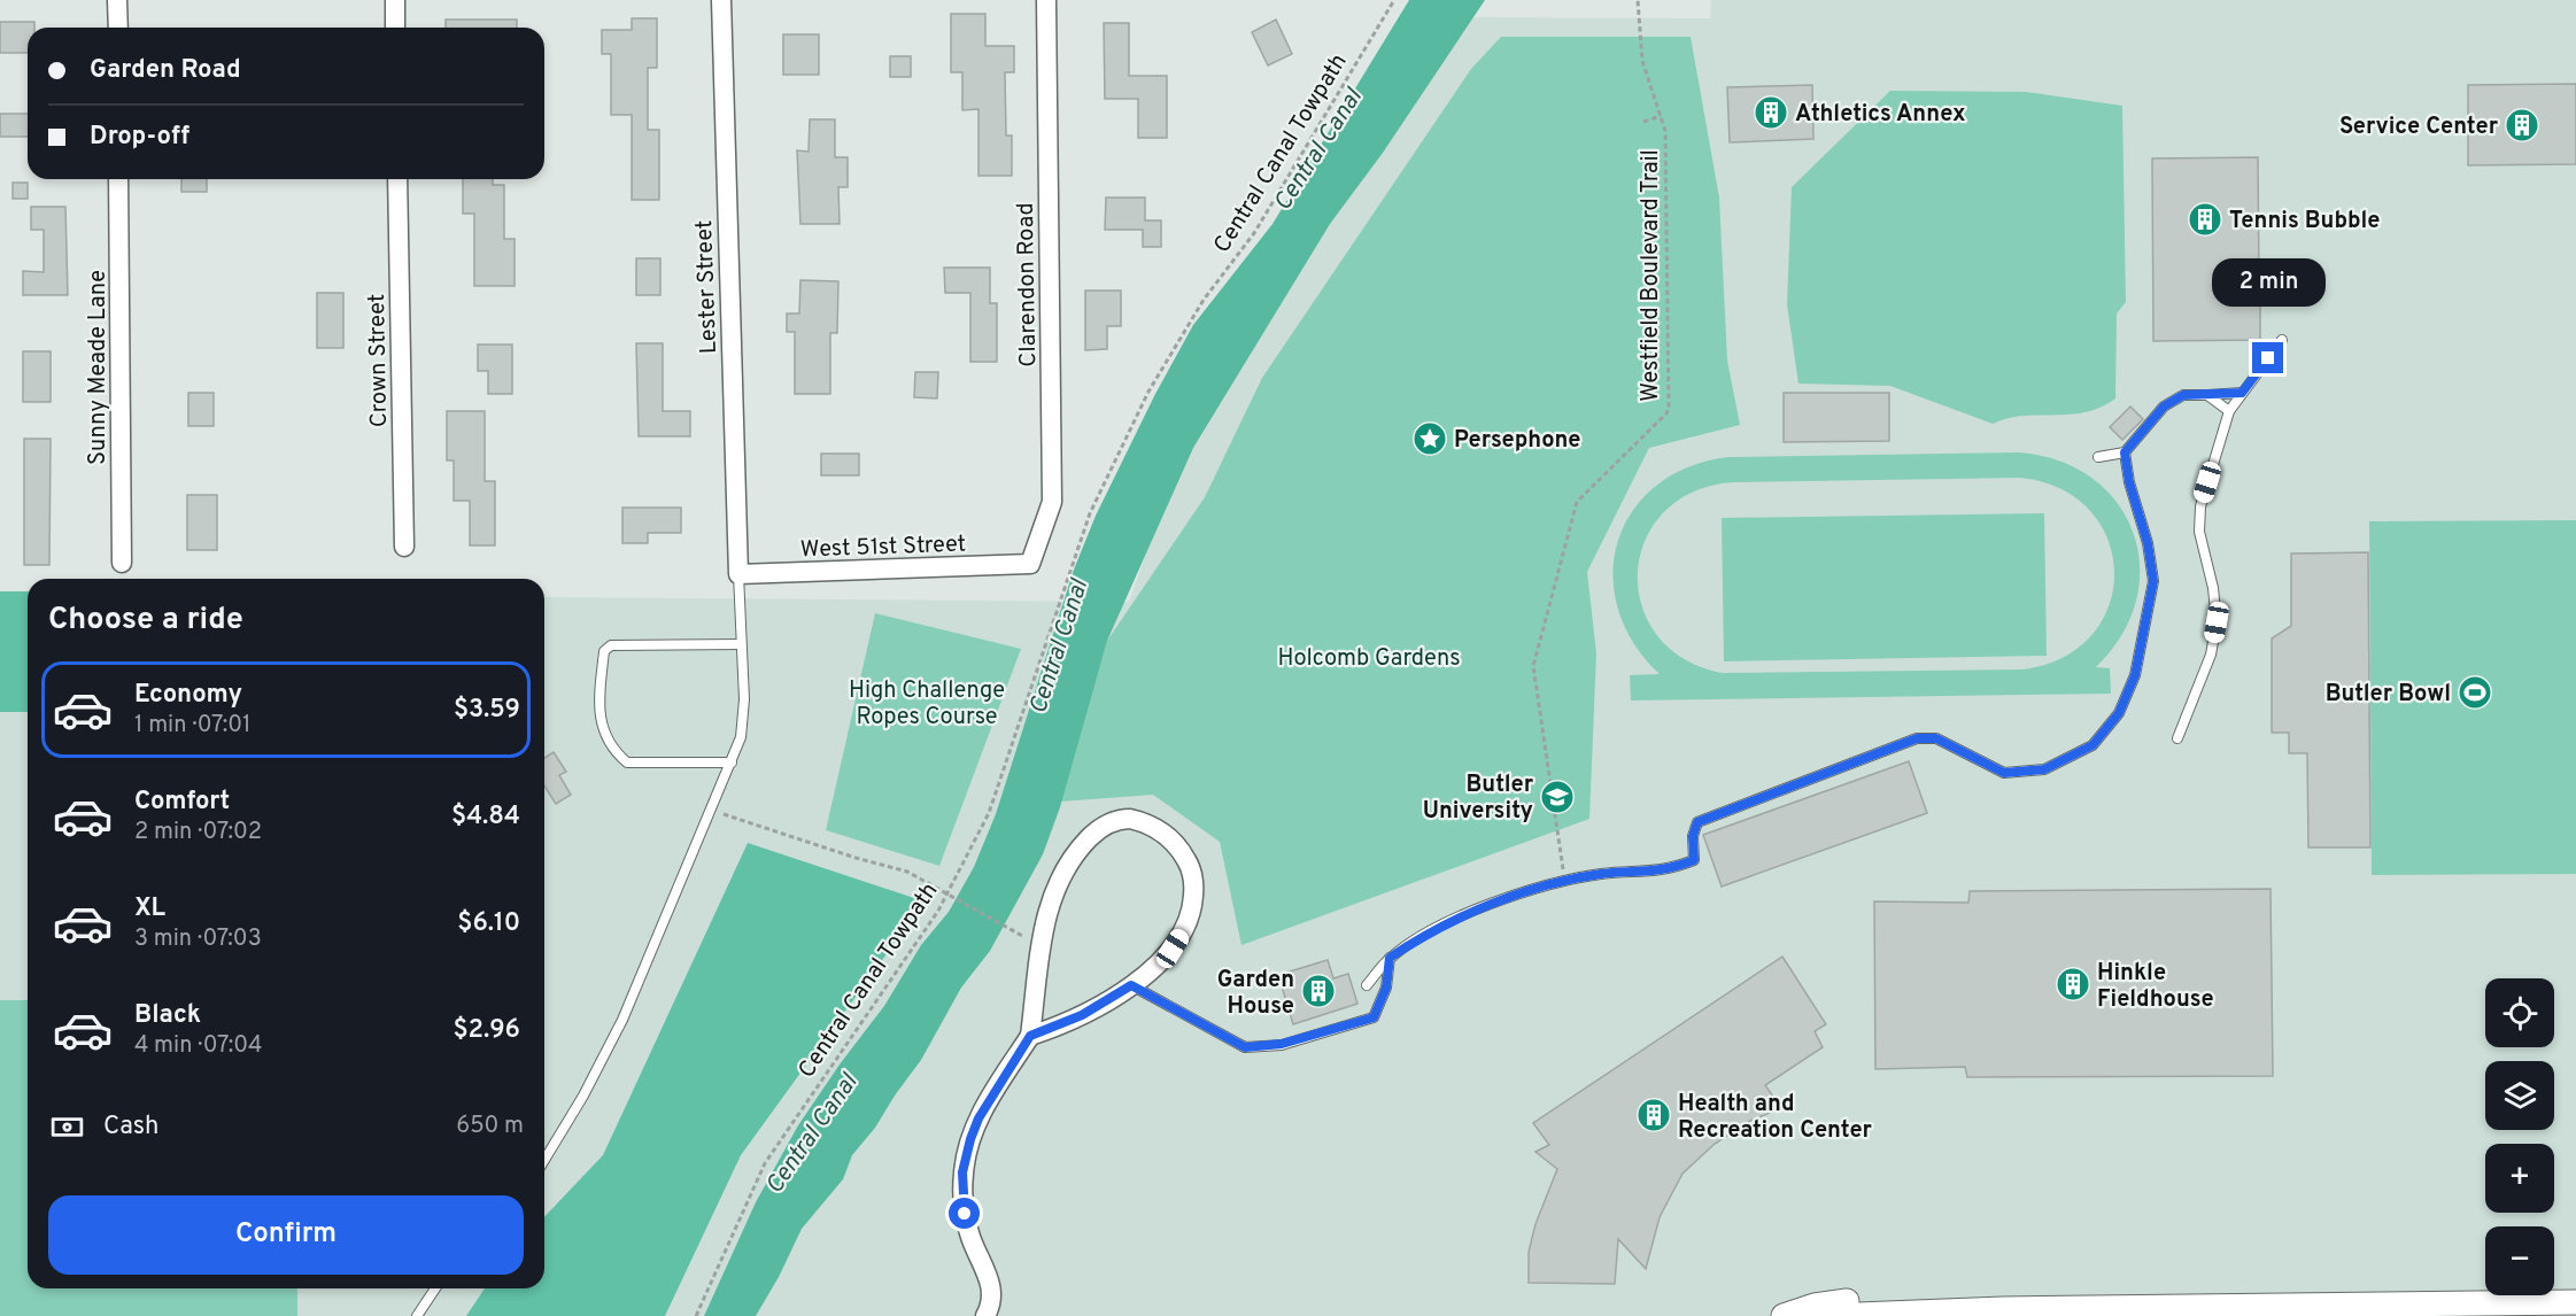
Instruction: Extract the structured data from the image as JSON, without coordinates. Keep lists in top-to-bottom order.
{
  "streets": {
    "street": [
      "Clarendon Road",
      "Lester Street",
      "Crown Street",
      "Sunny Meade Lane",
      "West 51st Street"
    ],
    "path": ["Central Canal Towpath", "Westfield Boulevard Trail"]
  },
  "crossings": [
    ["Clarendon Road", "West 51st Street"],
    ["Lester Street", "West 51st Street"]
  ],
  "water": ["Central Canal"],
  "parks": ["Holcomb Gardens", "High Challenge Ropes Course"],
  "places": {
    "building": [
      "Athletics Annex",
      "Service Center",
      "Tennis Bubble",
      "Hinkle Fieldhouse",
      "Garden House",
      "Health and Recreation Center"
    ],
    "place": ["Persephone"],
    "sports": ["Butler Bowl"],
    "school or university": ["Butler University"]
  },
  "page": {
    "banner": ["Garden Road", "Drop-off"],
    "bubble": "2 min",
    "heading": "Choose a ride",
    "list": [
      {
        "name": "Economy",
        "note": "1 min · 07:01",
        "value": "$3.59"
      },
      {
        "name": "Comfort",
        "note": "2 min · 07:02",
        "value": "$4.84"
      },
      {
        "name": "XL",
        "note": "3 min · 07:03",
        "value": "$6.10"
      },
      {
        "name": "Black",
        "note": "4 min · 07:04",
        "value": "$2.96"
      }
    ],
    "map_buttons": ["+", "−"],
    "pay": ["Cash", "650 m"],
    "buttons": "Confirm"
  }
}
